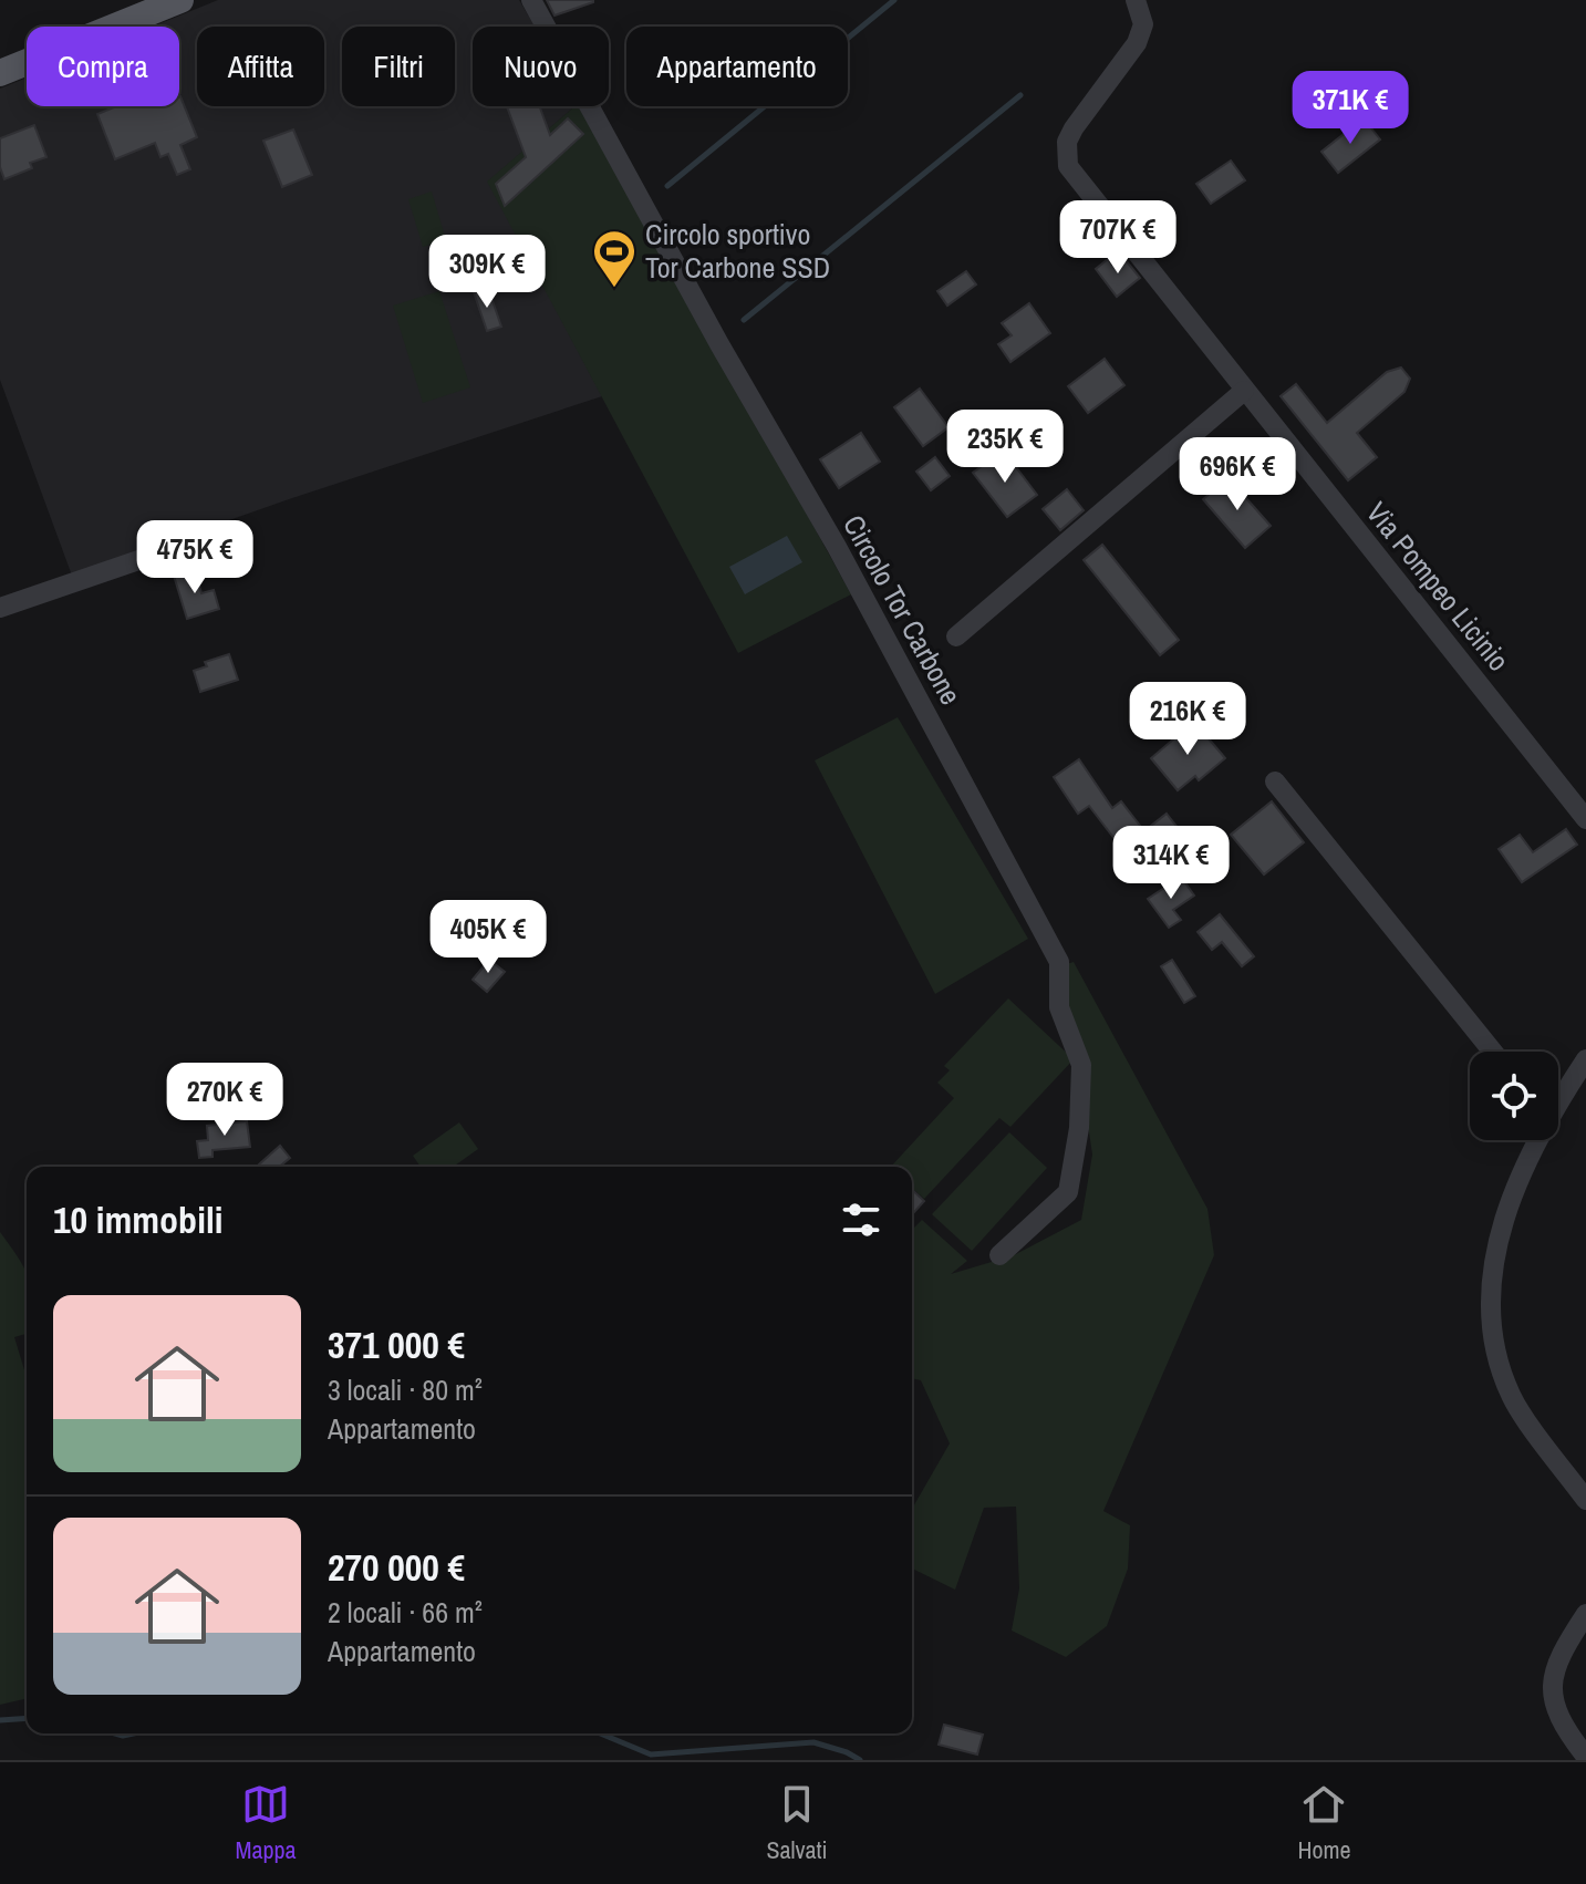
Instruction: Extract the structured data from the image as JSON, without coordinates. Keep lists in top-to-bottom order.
{
  "streets": {
    "street": ["Via Pompeo Licinio", "Circolo Tor Carbone"]
  },
  "places": {
    "sports": ["Circolo sportivo Tor Carbone SSD"]
  },
  "page": {
    "chip": [
      "Compra",
      "Affitta",
      "Filtri",
      "Nuovo",
      "Appartamento"
    ],
    "price": [
      "371K €",
      "707K €",
      "309K €",
      "235K €",
      "696K €",
      "475K €",
      "216K €",
      "314K €",
      "405K €",
      "270K €"
    ],
    "heading": "10 immobili",
    "list": [
      {
        "name": "371 000 €",
        "note": "3 locali · 80 m² · Appartamento"
      },
      {
        "name": "270 000 €",
        "note": "2 locali · 66 m² · Appartamento"
      }
    ],
    "tabs": ["Mappa", "Salvati", "Home"]
  }
}
